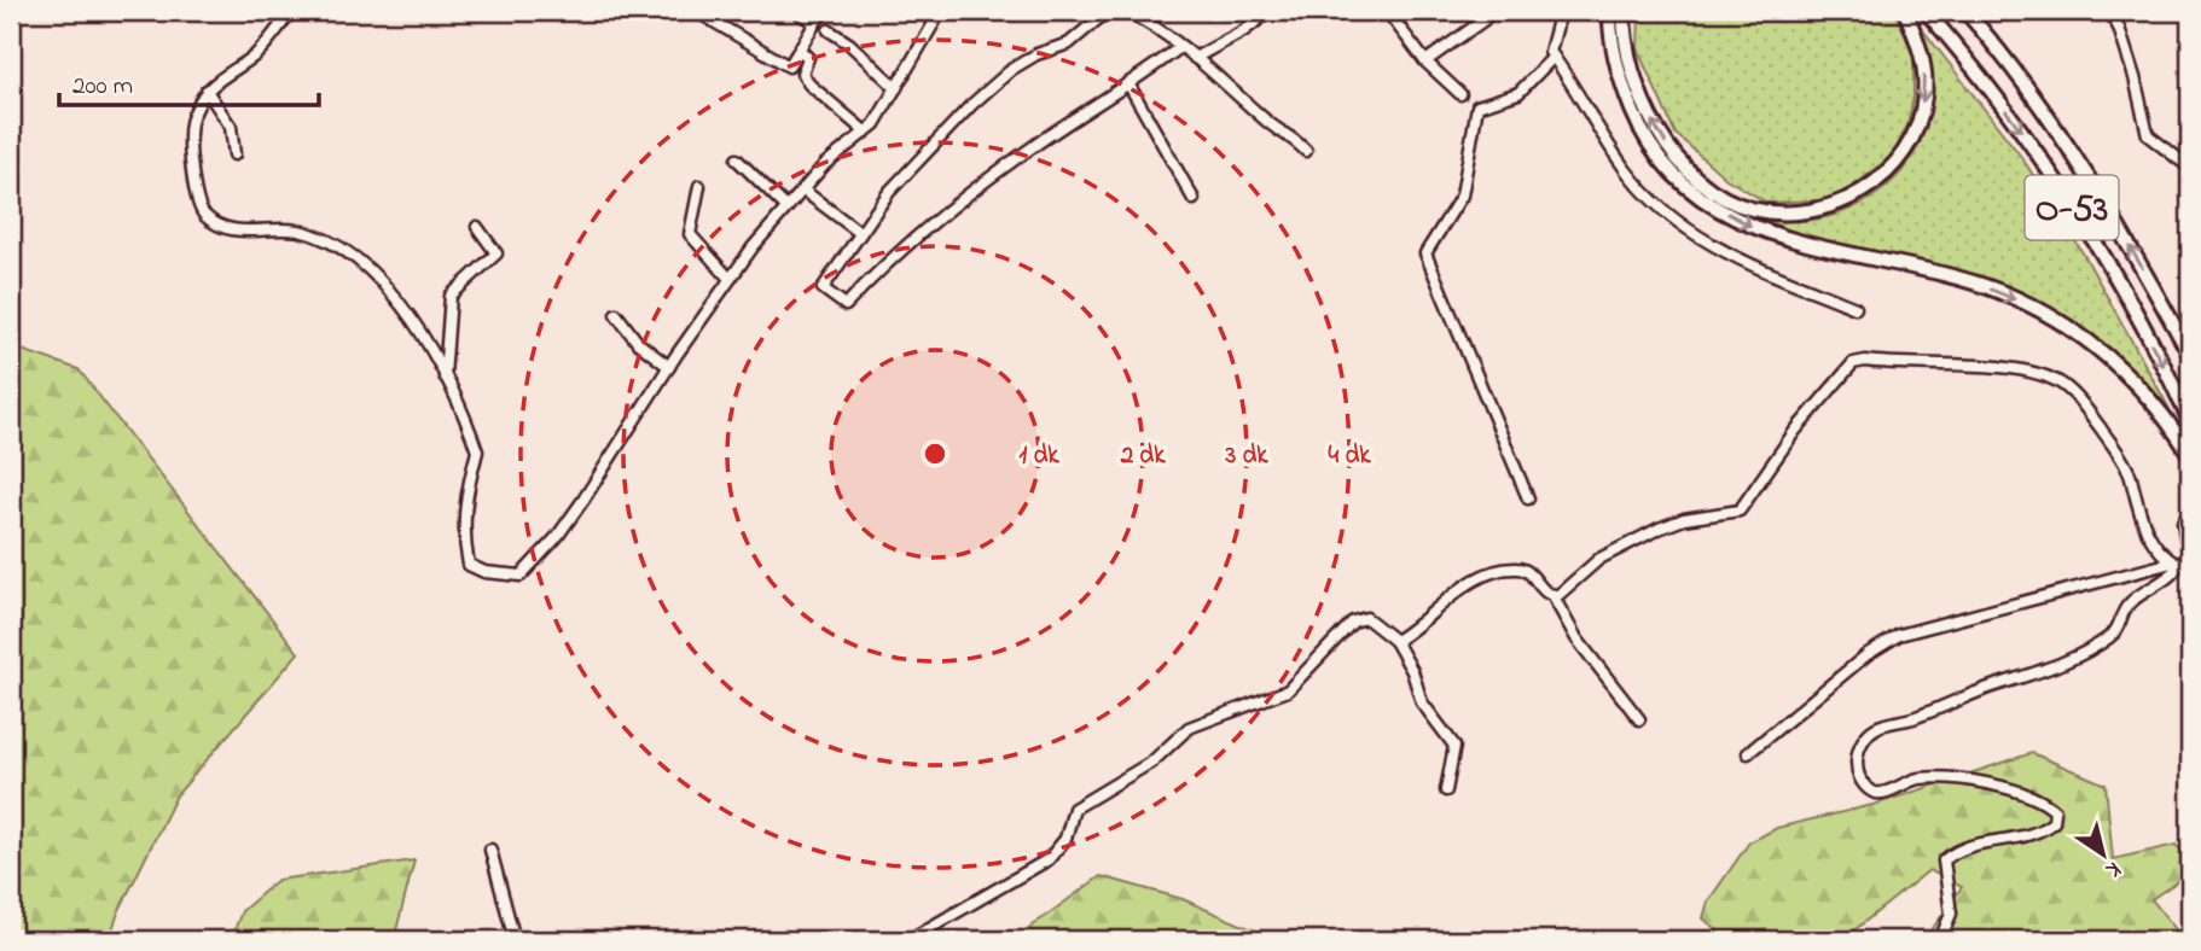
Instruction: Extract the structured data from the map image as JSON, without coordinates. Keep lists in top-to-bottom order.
{
  "streets": {
    "highway": ["O-53"]
  },
  "scale_bar": "200 m",
  "north": "bottom right",
  "rings": [
    "1 dk",
    "2 dk",
    "3 dk",
    "4 dk"
  ]
}
